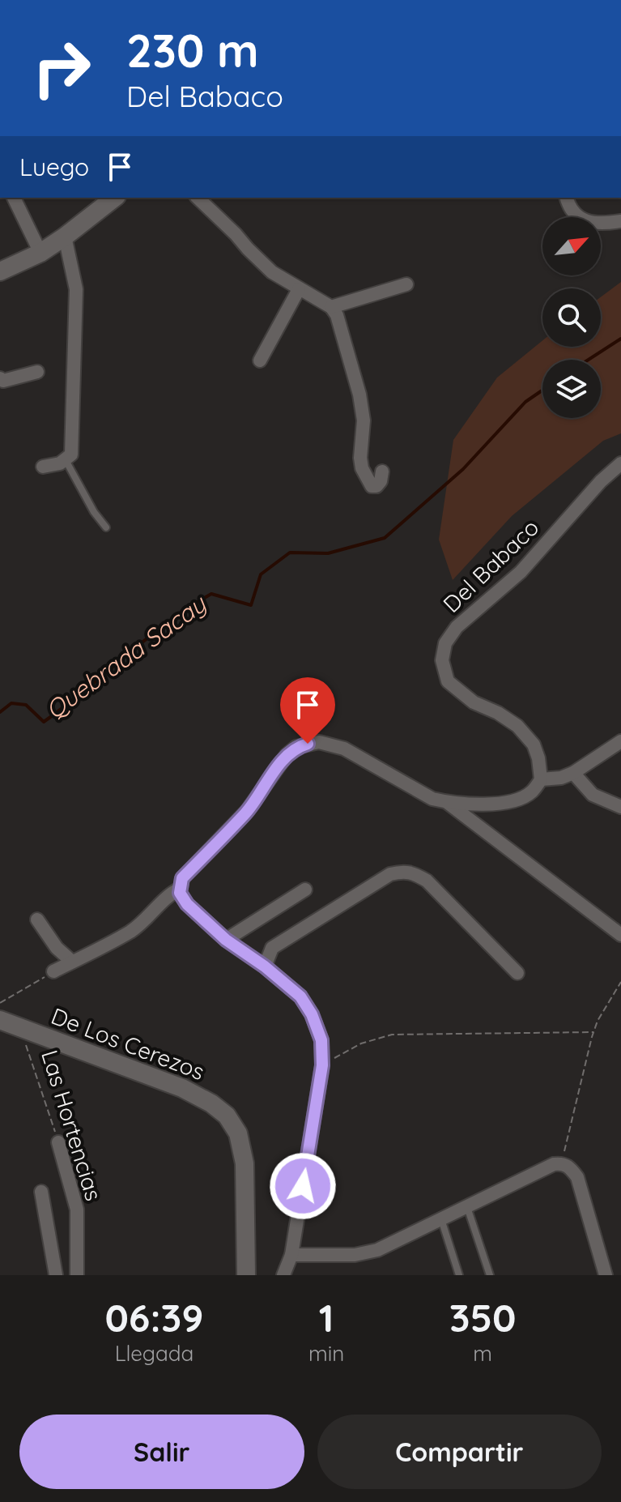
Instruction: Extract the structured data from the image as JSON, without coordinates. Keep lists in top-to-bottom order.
{
  "streets": {
    "street": ["Del Babaco", "De Los Cerezos", "Las Hortencias"]
  },
  "crossings": [
    ["De Los Cerezos", "Las Hortencias"]
  ],
  "water": ["Quebrada Sacay"],
  "north": "top right",
  "page": {
    "turn": ["230 m", "Del Babaco"],
    "then": "Luego",
    "eta": [
      "06:39",
      "Llegada",
      "1",
      "min",
      "350",
      "m"
    ],
    "buttons": ["Salir", "Compartir"]
  }
}
